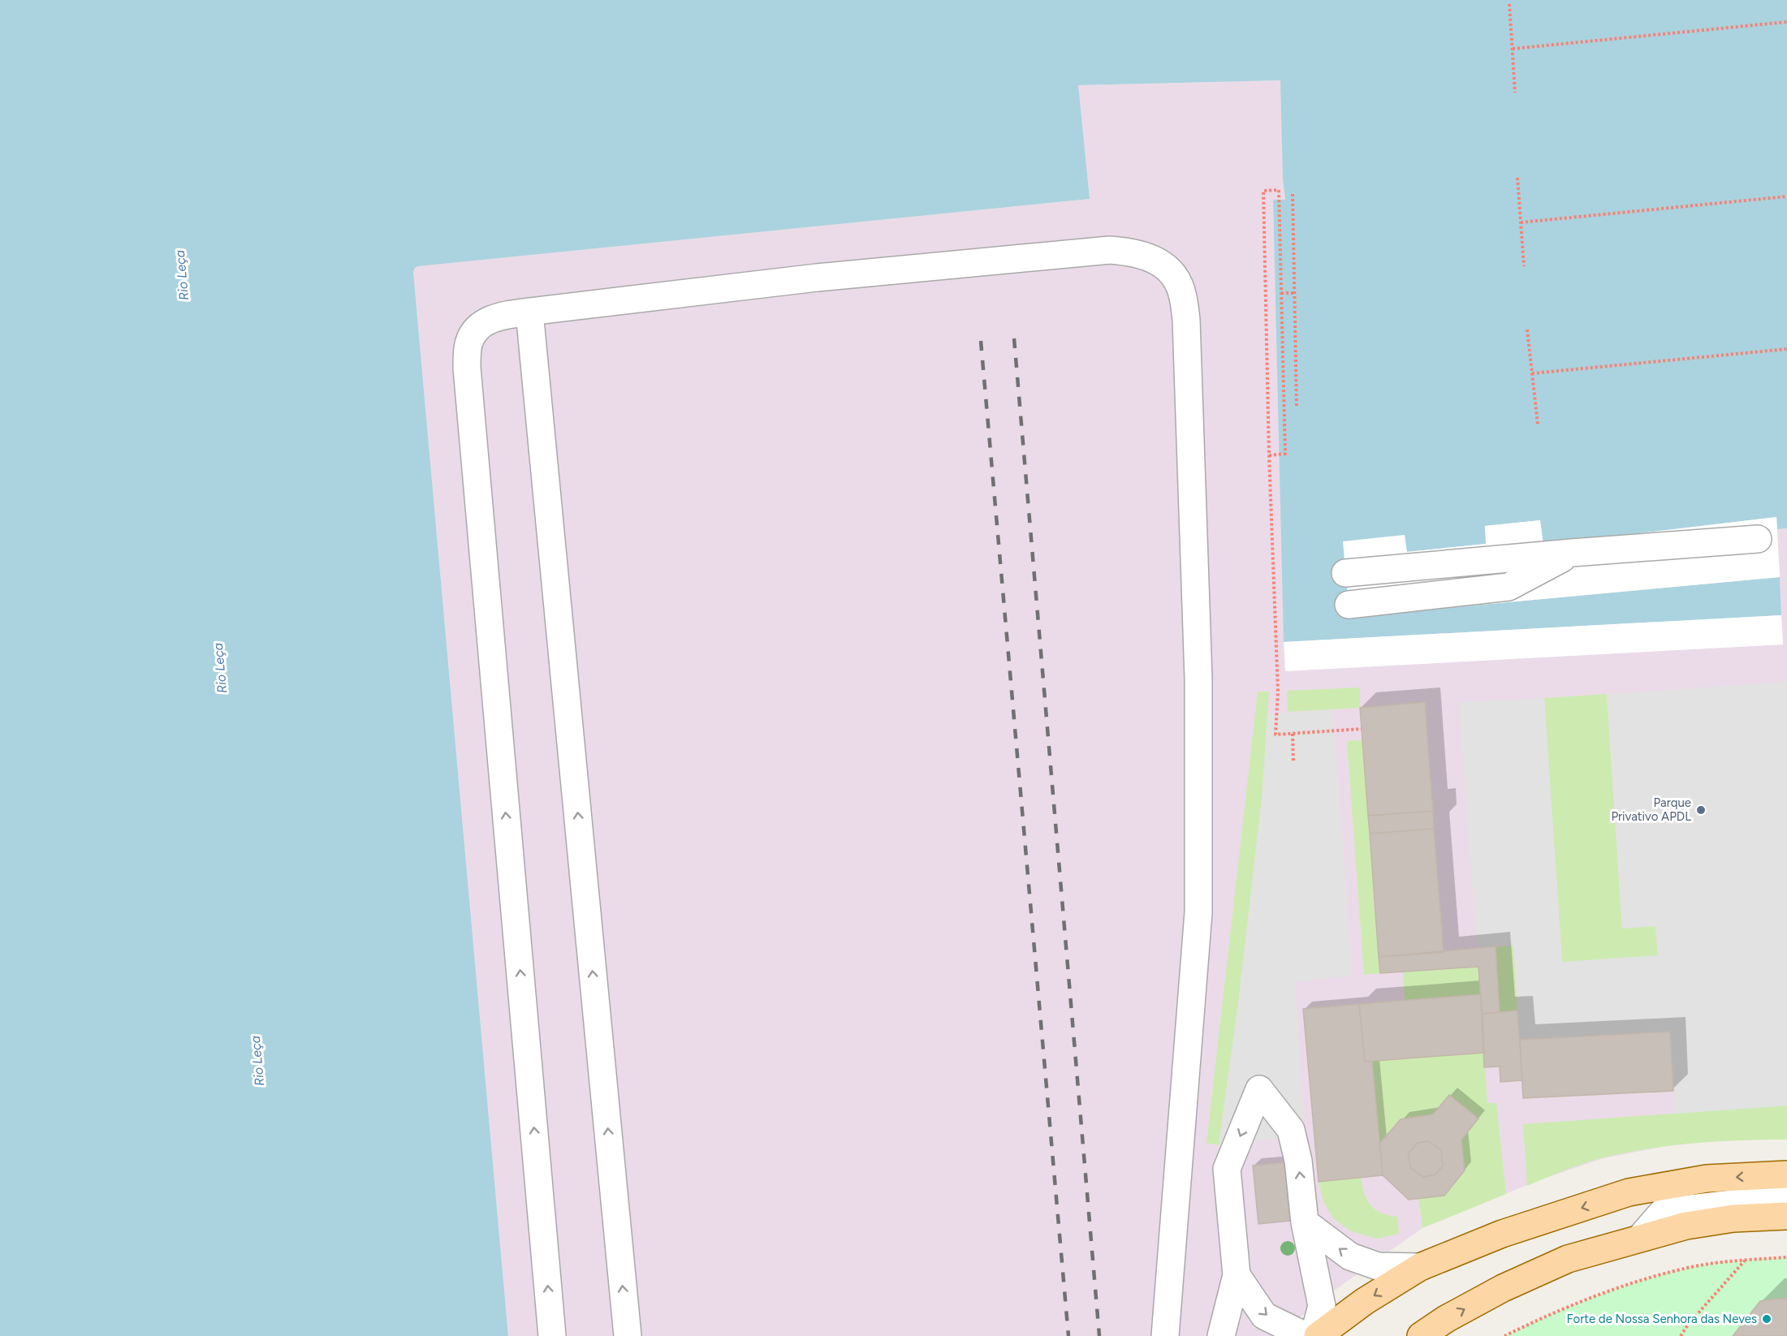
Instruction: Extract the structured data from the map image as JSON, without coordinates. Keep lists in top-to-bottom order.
{
  "water": ["Rio Leça"],
  "places": ["Parque Privativo APDL", "Forte de Nossa Senhora das Neves"]
}
